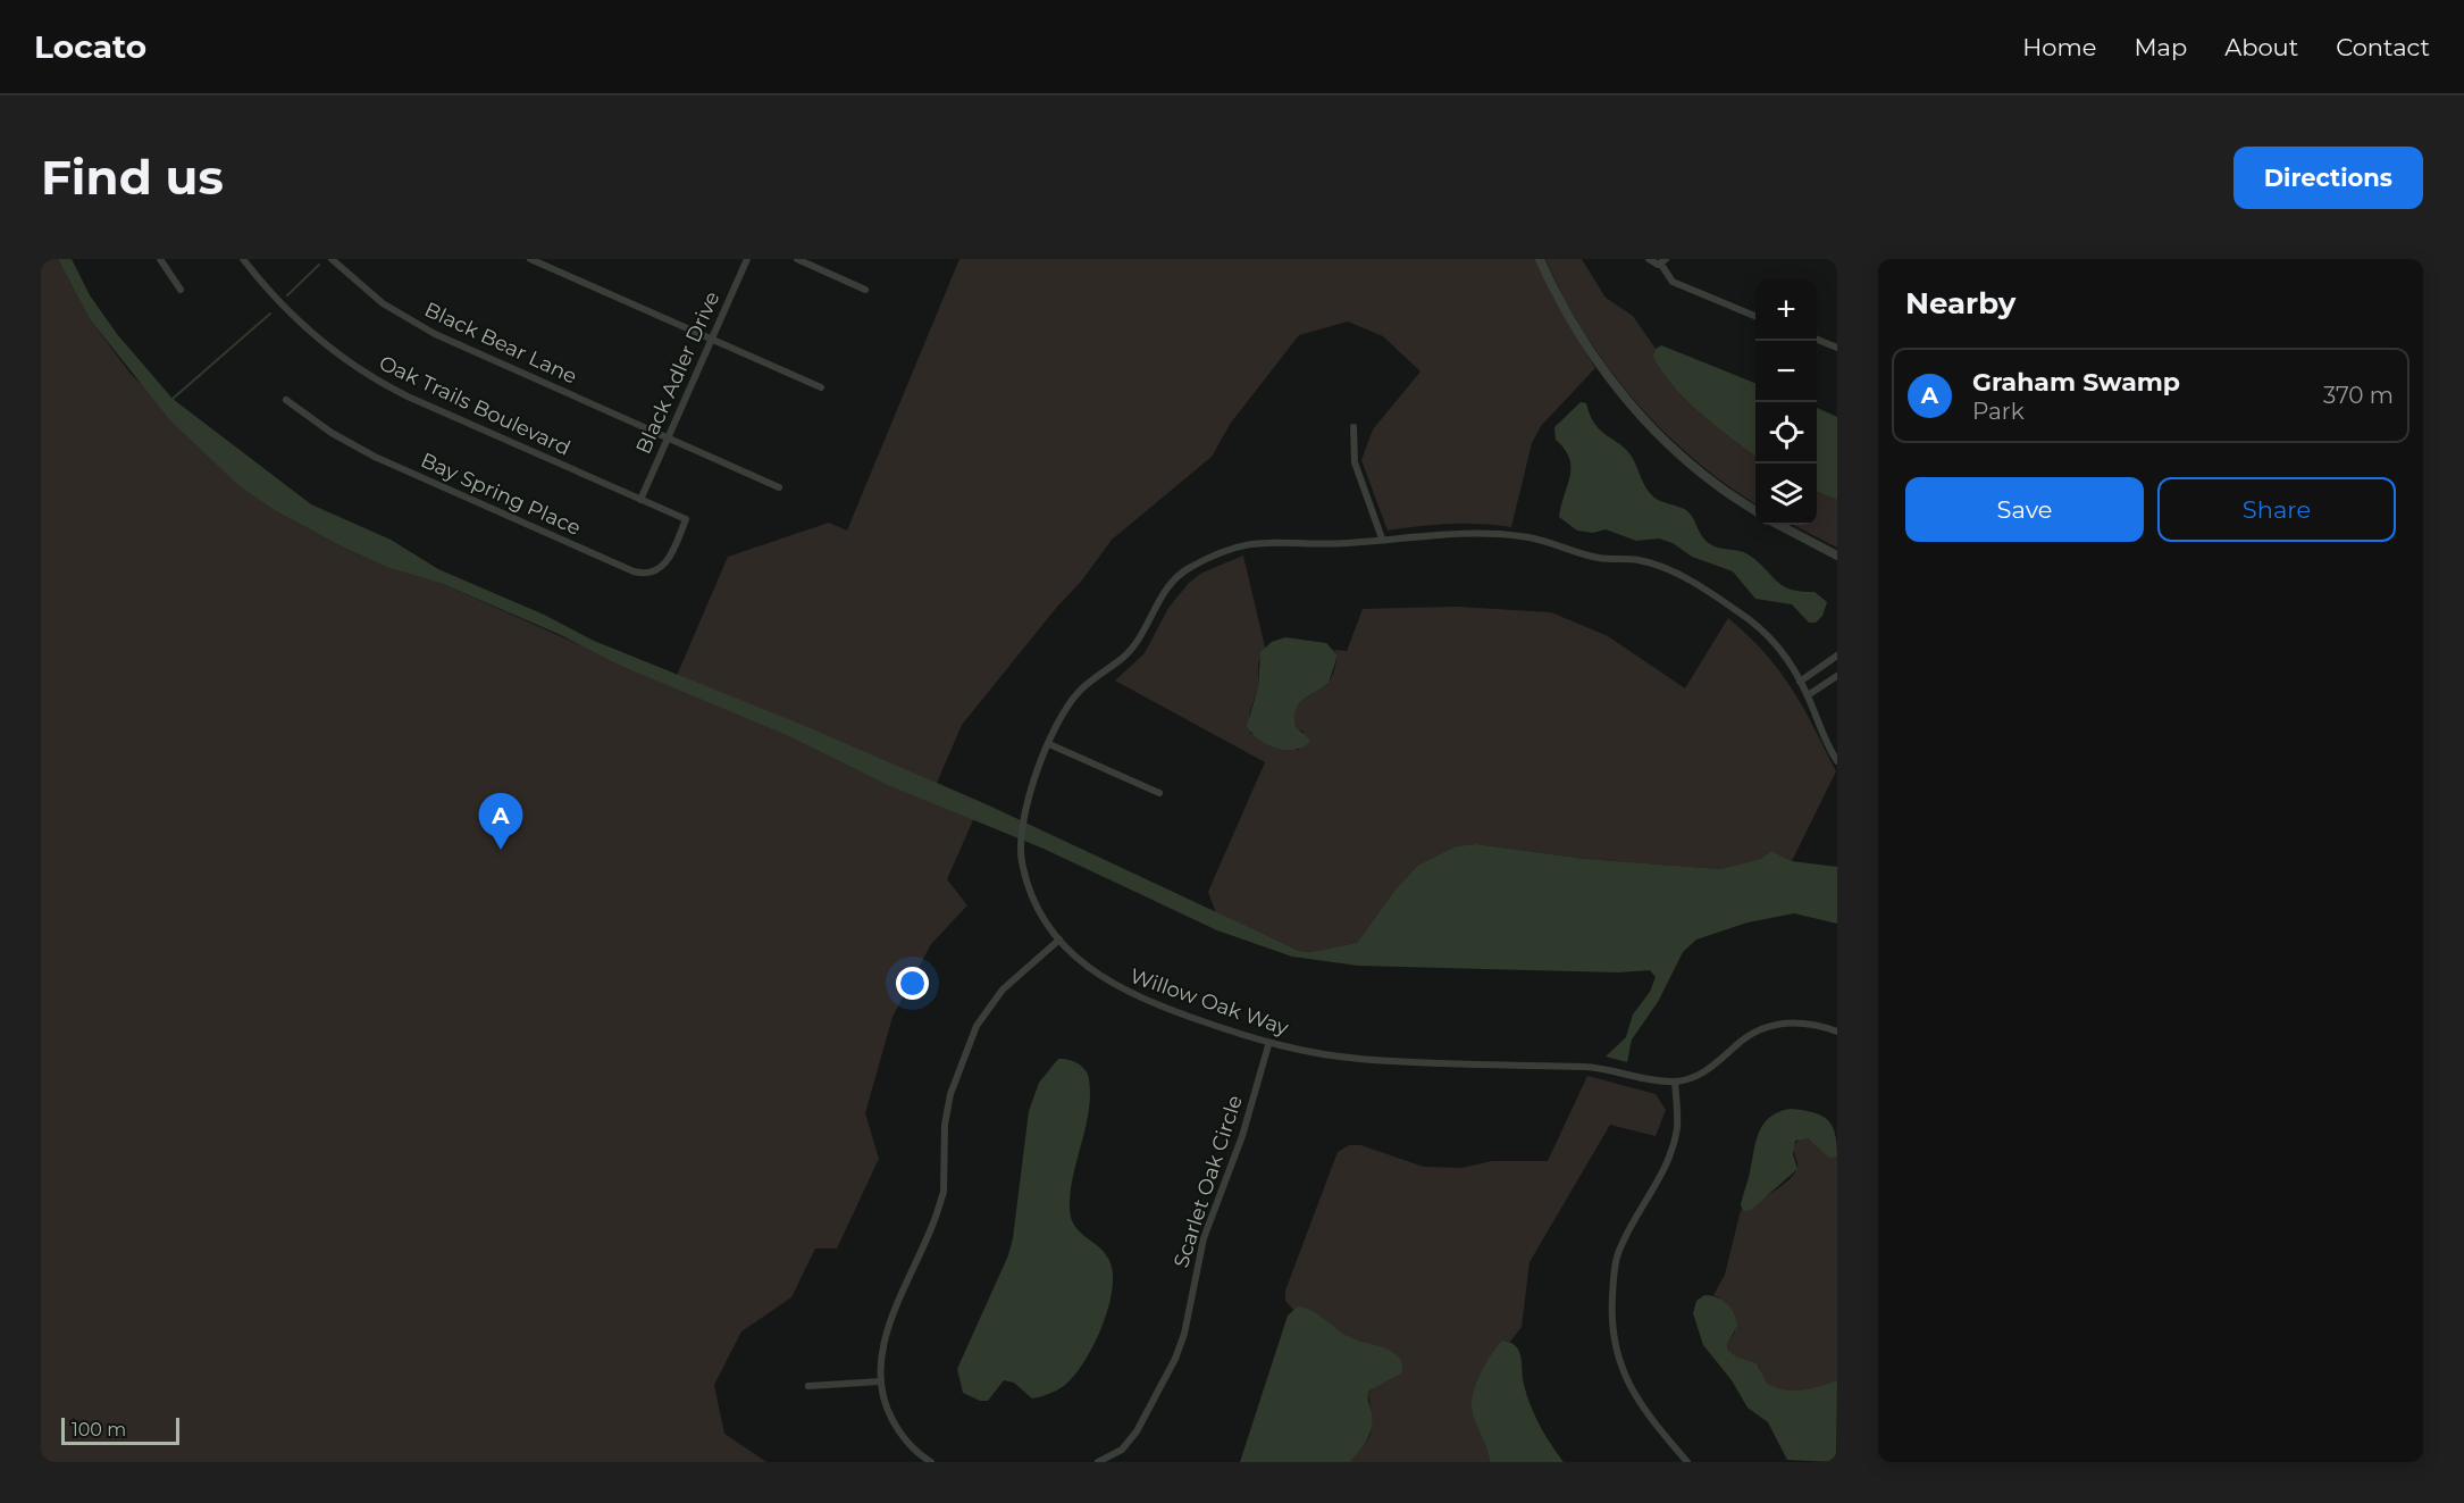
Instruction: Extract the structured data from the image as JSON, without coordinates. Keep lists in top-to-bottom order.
{
  "streets": {
    "street": [
      "Black Bear Lane",
      "Black Adler Drive",
      "Oak Trails Boulevard",
      "Bay Spring Place",
      "Willow Oak Way",
      "Scarlet Oak Circle"
    ]
  },
  "crossings": [
    ["Black Bear Lane", "Black Adler Drive"],
    ["Black Adler Drive", "Oak Trails Boulevard"],
    ["Oak Trails Boulevard", "Bay Spring Place"],
    ["Willow Oak Way", "Scarlet Oak Circle"]
  ],
  "scale_bar": "100 m",
  "page": {
    "header": "Locato",
    "nav": [
      "Home",
      "Map",
      "About",
      "Contact"
    ],
    "buttons": [
      "Directions",
      ["Save", "Share"]
    ],
    "title": "Find us",
    "heading": "Nearby",
    "map_buttons": ["+", "−"],
    "list": [
      {
        "mark": "A",
        "name": "Graham Swamp",
        "note": "Park",
        "value": "370 m"
      }
    ],
    "pins": "A",
    "scale": "100 m"
  }
}
